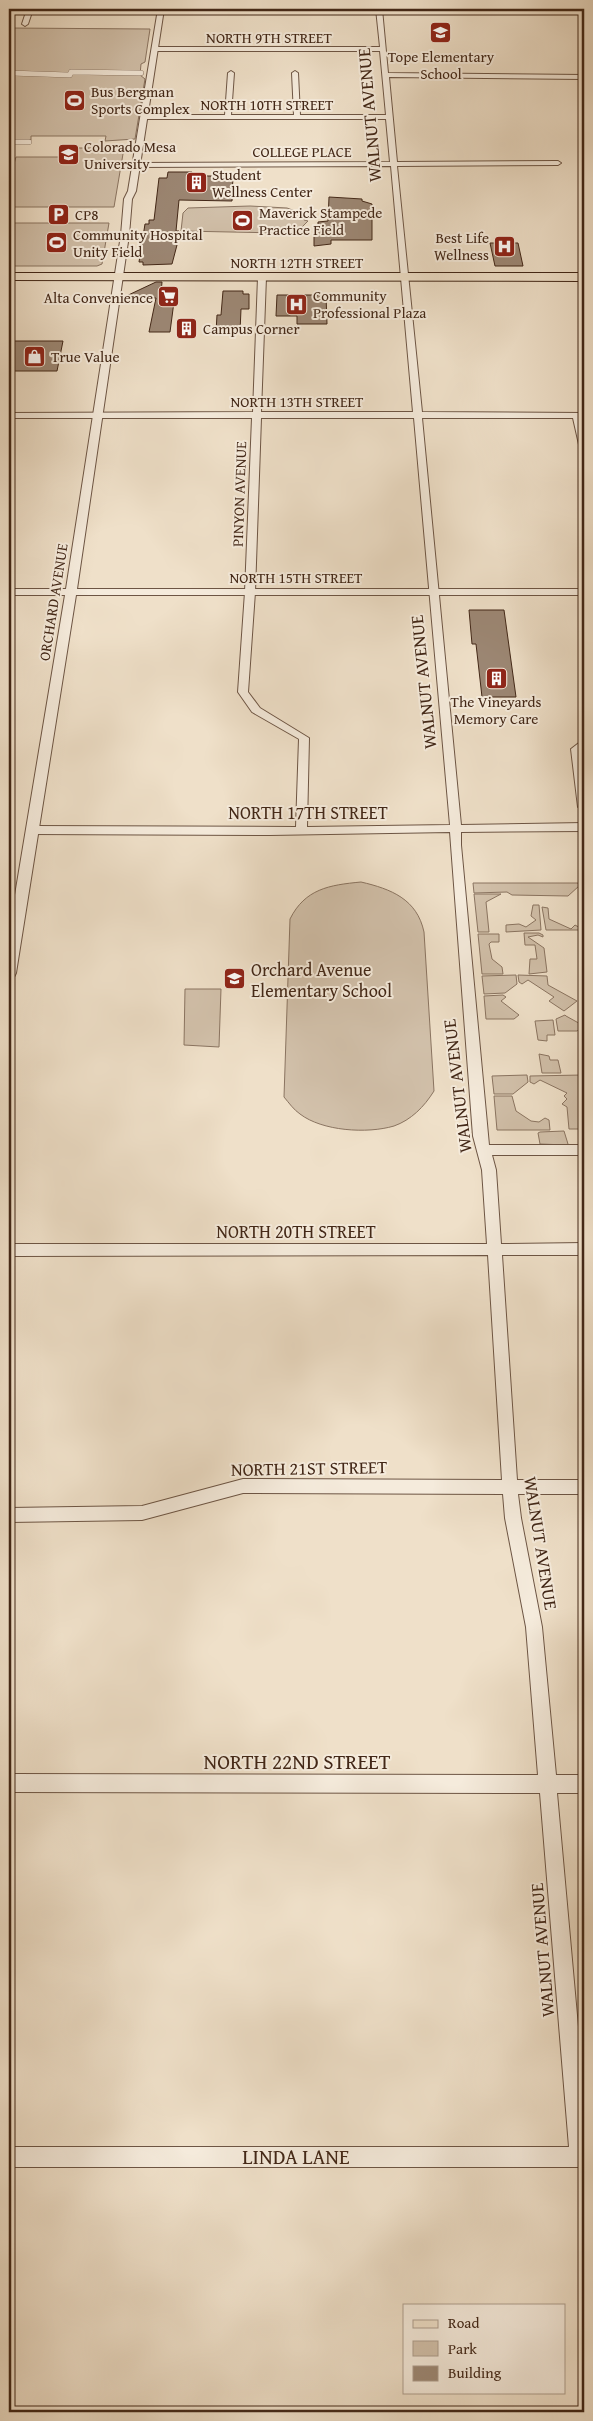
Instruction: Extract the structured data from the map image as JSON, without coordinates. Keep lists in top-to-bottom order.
{
  "streets": {
    "main road": ["NORTH 12TH STREET"],
    "street": [
      "NORTH 9TH STREET",
      "NORTH 10TH STREET",
      "WALNUT AVENUE",
      "COLLEGE PLACE",
      "NORTH 13TH STREET",
      "PINYON AVENUE",
      "NORTH 15TH STREET",
      "ORCHARD AVENUE",
      "NORTH 17TH STREET",
      "NORTH 20TH STREET",
      "NORTH 21ST STREET",
      "NORTH 22ND STREET",
      "LINDA LANE"
    ]
  },
  "crossings": [
    ["NORTH 9TH STREET", "WALNUT AVENUE"],
    ["NORTH 9TH STREET", "ORCHARD AVENUE"],
    ["NORTH 10TH STREET", "WALNUT AVENUE"],
    ["NORTH 10TH STREET", "ORCHARD AVENUE"],
    ["WALNUT AVENUE", "COLLEGE PLACE"],
    ["WALNUT AVENUE", "NORTH 12TH STREET"],
    ["WALNUT AVENUE", "NORTH 13TH STREET"],
    ["WALNUT AVENUE", "NORTH 15TH STREET"],
    ["WALNUT AVENUE", "NORTH 17TH STREET"],
    ["WALNUT AVENUE", "NORTH 20TH STREET"],
    ["WALNUT AVENUE", "NORTH 21ST STREET"],
    ["WALNUT AVENUE", "NORTH 22ND STREET"],
    ["WALNUT AVENUE", "LINDA LANE"],
    ["COLLEGE PLACE", "ORCHARD AVENUE"],
    ["NORTH 12TH STREET", "PINYON AVENUE"],
    ["NORTH 12TH STREET", "ORCHARD AVENUE"],
    ["NORTH 13TH STREET", "PINYON AVENUE"],
    ["NORTH 13TH STREET", "ORCHARD AVENUE"],
    ["PINYON AVENUE", "NORTH 15TH STREET"],
    ["PINYON AVENUE", "NORTH 17TH STREET"],
    ["NORTH 15TH STREET", "ORCHARD AVENUE"],
    ["ORCHARD AVENUE", "NORTH 17TH STREET"]
  ],
  "places": {
    "school or university": ["Tope Elementary School", "Colorado Mesa University", "Orchard Avenue Elementary School"],
    "sports": ["Bus Bergman Sports Complex", "Maverick Stampede Practice Field", "Community Hospital Unity Field"],
    "building": ["Student Wellness Center", "Campus Corner", "The Vineyards Memory Care"],
    "parking": ["CP8"],
    "hospital": ["Best Life Wellness", "Community Professional Plaza"],
    "supermarket": ["Alta Convenience"],
    "shop": ["True Value"]
  },
  "legend": ["Road", "Park", "Building"]
}
